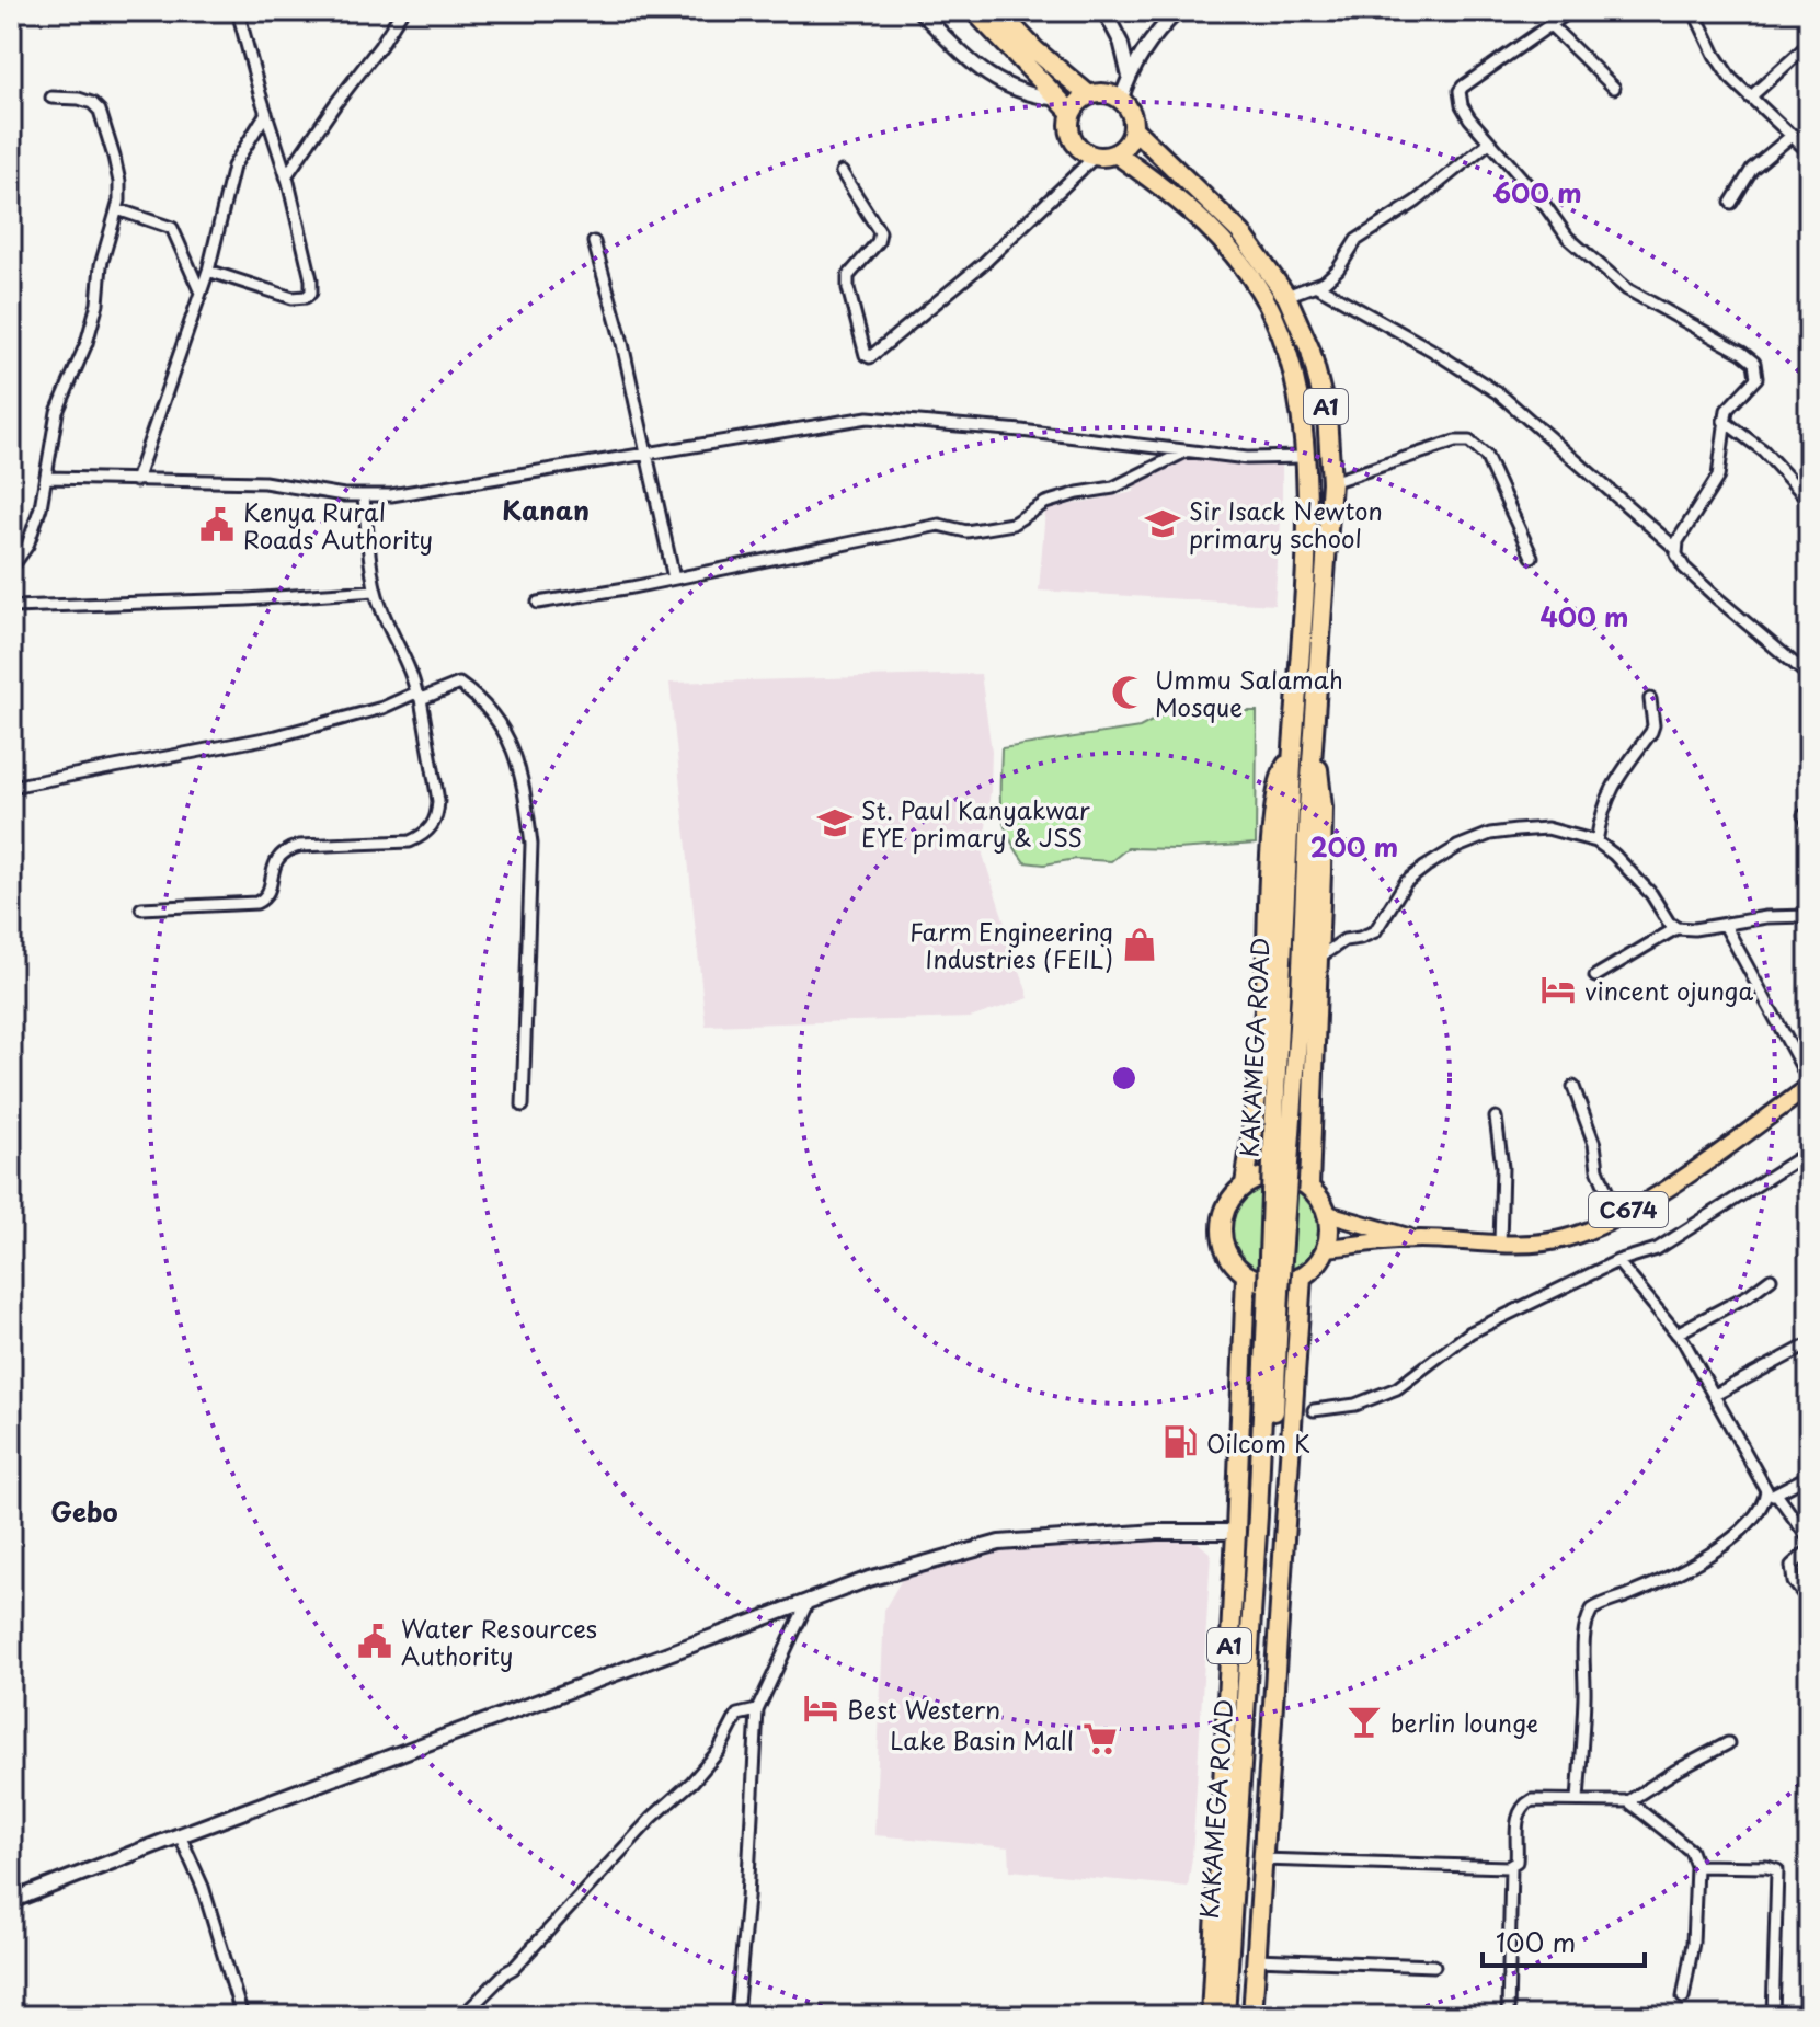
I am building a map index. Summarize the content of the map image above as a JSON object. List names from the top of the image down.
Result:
{
  "streets": {
    "highway": ["A1", "KAKAMEGA ROAD"],
    "main road": ["C674"]
  },
  "crossings": [
    ["A1", "KAKAMEGA ROAD"],
    ["A1", "C674"]
  ],
  "districts": ["Kanan", "Gebo"],
  "places": {
    "school or university": ["Sir Isack Newton primary school", "St. Paul Kanyakwar EYE primary & JSS"],
    "public building": ["Kenya Rural Roads Authority", "Water Resources Authority"],
    "mosque": ["Ummu Salamah Mosque"],
    "shop": ["Farm Engineering Industries (FEIL)"],
    "hotel": ["vincent ojunga", "Best Western"],
    "fuel station": ["Oilcom K"],
    "bar": ["berlin lounge"],
    "supermarket": ["Lake Basin Mall"]
  },
  "scale_bar": "100 m",
  "rings": ["600 m", "400 m", "200 m"]
}
